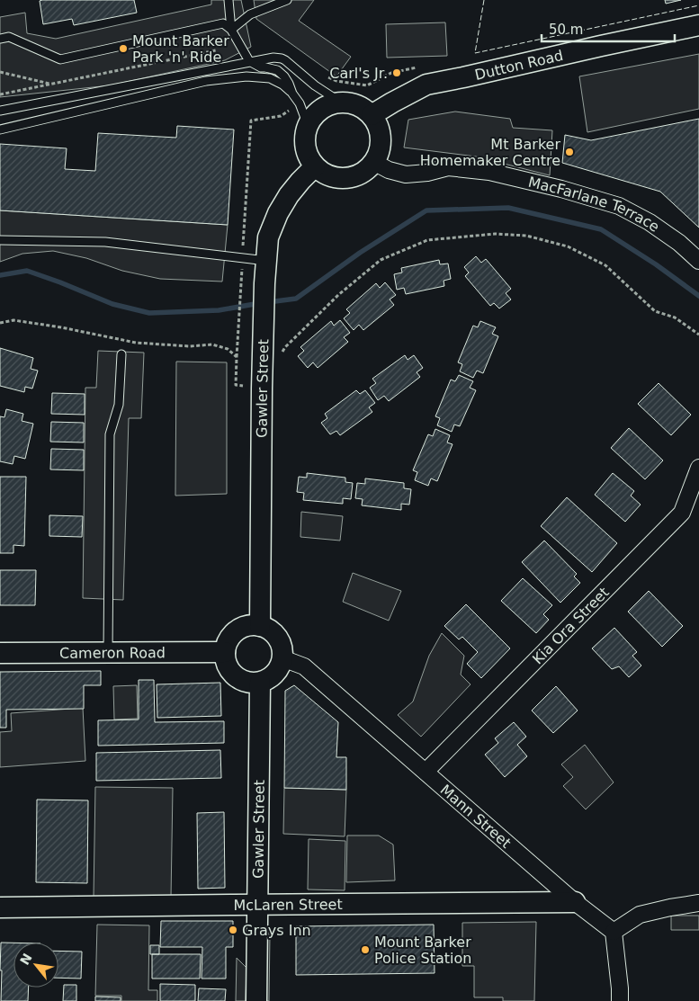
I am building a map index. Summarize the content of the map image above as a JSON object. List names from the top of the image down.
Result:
{
  "streets": {
    "street": [
      "Dutton Road",
      "MacFarlane Terrace",
      "Gawler Street",
      "Kia Ora Street",
      "Cameron Road",
      "Mann Street",
      "McLaren Street"
    ]
  },
  "crossings": [
    ["Dutton Road", "MacFarlane Terrace"],
    ["Dutton Road", "Gawler Street"],
    ["MacFarlane Terrace", "Gawler Street"],
    ["Gawler Street", "Cameron Road"],
    ["Gawler Street", "Mann Street"],
    ["Gawler Street", "McLaren Street"],
    ["Kia Ora Street", "Mann Street"],
    ["Cameron Road", "Mann Street"],
    ["Mann Street", "McLaren Street"]
  ],
  "places": [
    "Mount Barker Park 'n' Ride",
    "Carl's Jr.",
    "Mt Barker Homemaker Centre",
    "Grays Inn",
    "Mount Barker Police Station"
  ],
  "scale_bar": "50 m",
  "north": "top left"
}
